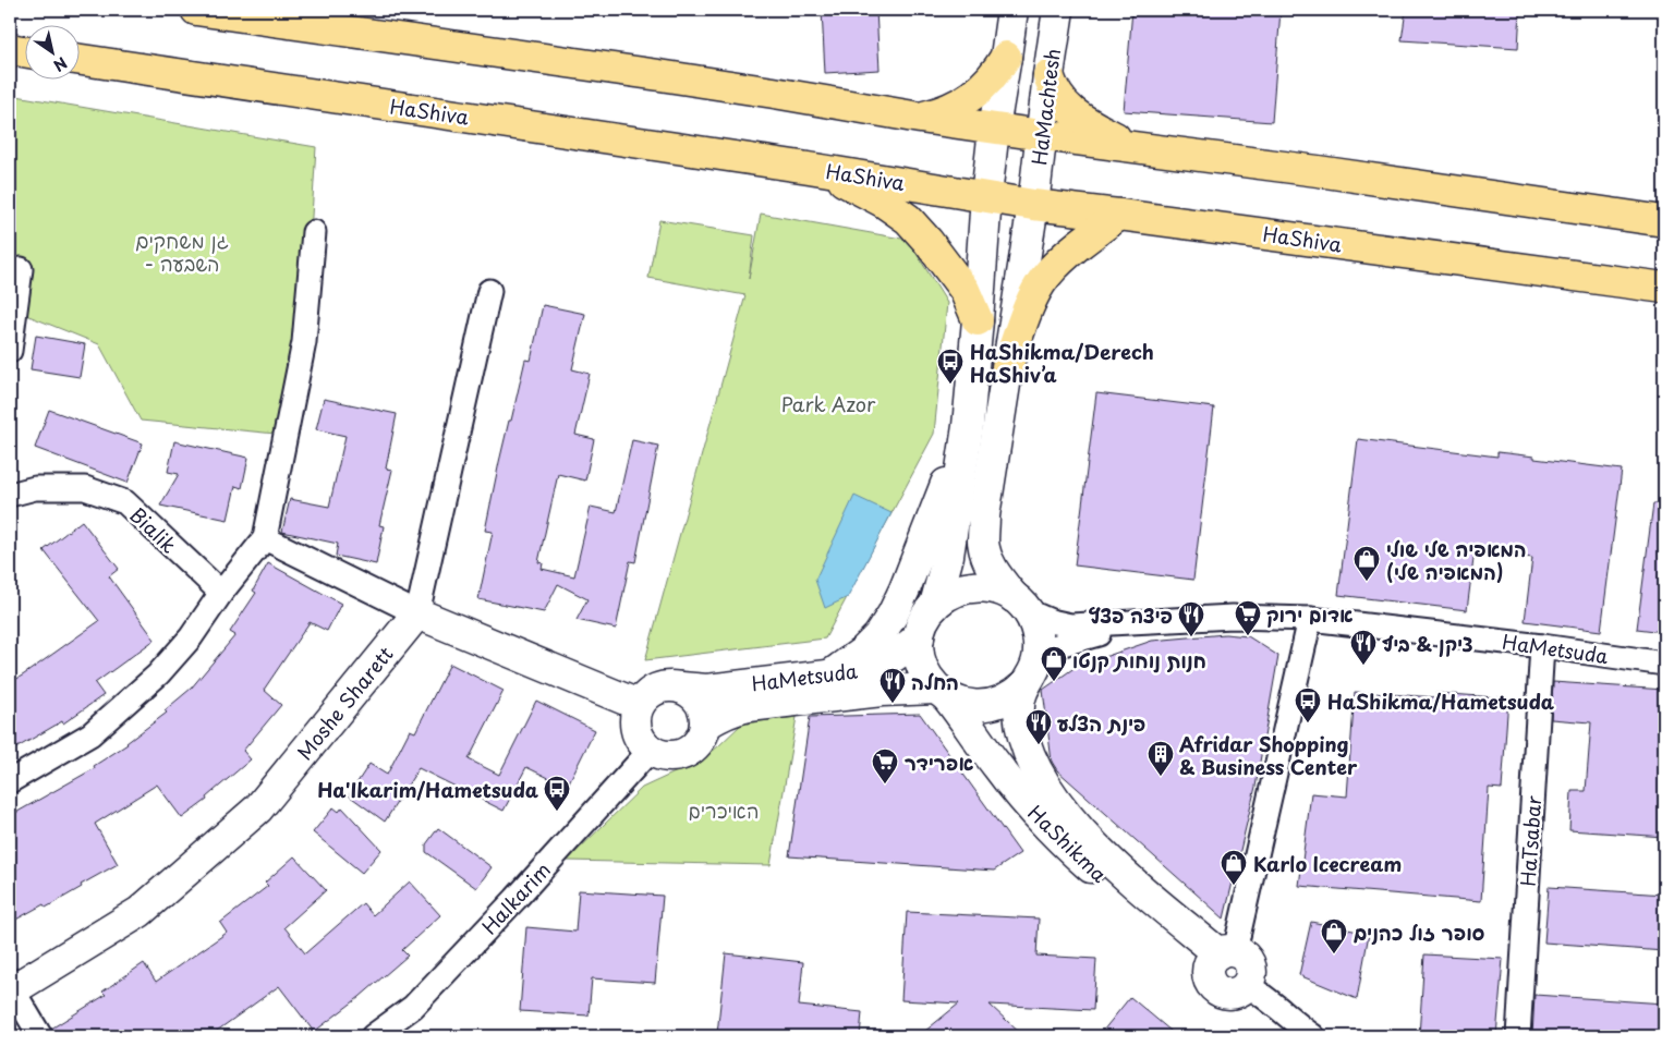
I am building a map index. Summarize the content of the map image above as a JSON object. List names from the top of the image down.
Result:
{
  "streets": {
    "highway": ["HaShiva"],
    "street": [
      "HaMachtesh",
      "Bialik",
      "HaMetsuda",
      "Moshe Sharett",
      "HaTsabar",
      "HaShikma",
      "HaIkarim"
    ]
  },
  "crossings": [
    ["HaMachtesh", "HaShiva"],
    ["HaMachtesh", "HaMetsuda"],
    ["HaMachtesh", "HaShikma"],
    ["HaMetsuda", "HaTsabar"],
    ["HaMetsuda", "HaShikma"],
    ["HaMetsuda", "HaIkarim"]
  ],
  "parks": ["גן משחקים - השבעה", "Park Azor", "האיכרים"],
  "places": {
    "bus stop": ["HaShikma/Derech HaShiv’a", "HaShikma/Hametsuda", "Ha'Ikarim/Hametsuda"],
    "shop": [
      "המאפיה שלי שולי (המאפיה שלי)",
      "חנות נוחות קנטו",
      "Karlo Icecream",
      "סופר זול כהנים"
    ],
    "supermarket": ["אדום ירוק", "אפרידר"],
    "restaurant": [
      "פיצה פצץ",
      "ציקן & ביף",
      "החלה",
      "פינת הצלע"
    ],
    "building": ["Afridar Shopping & Business Center"]
  },
  "north": "bottom right"
}
